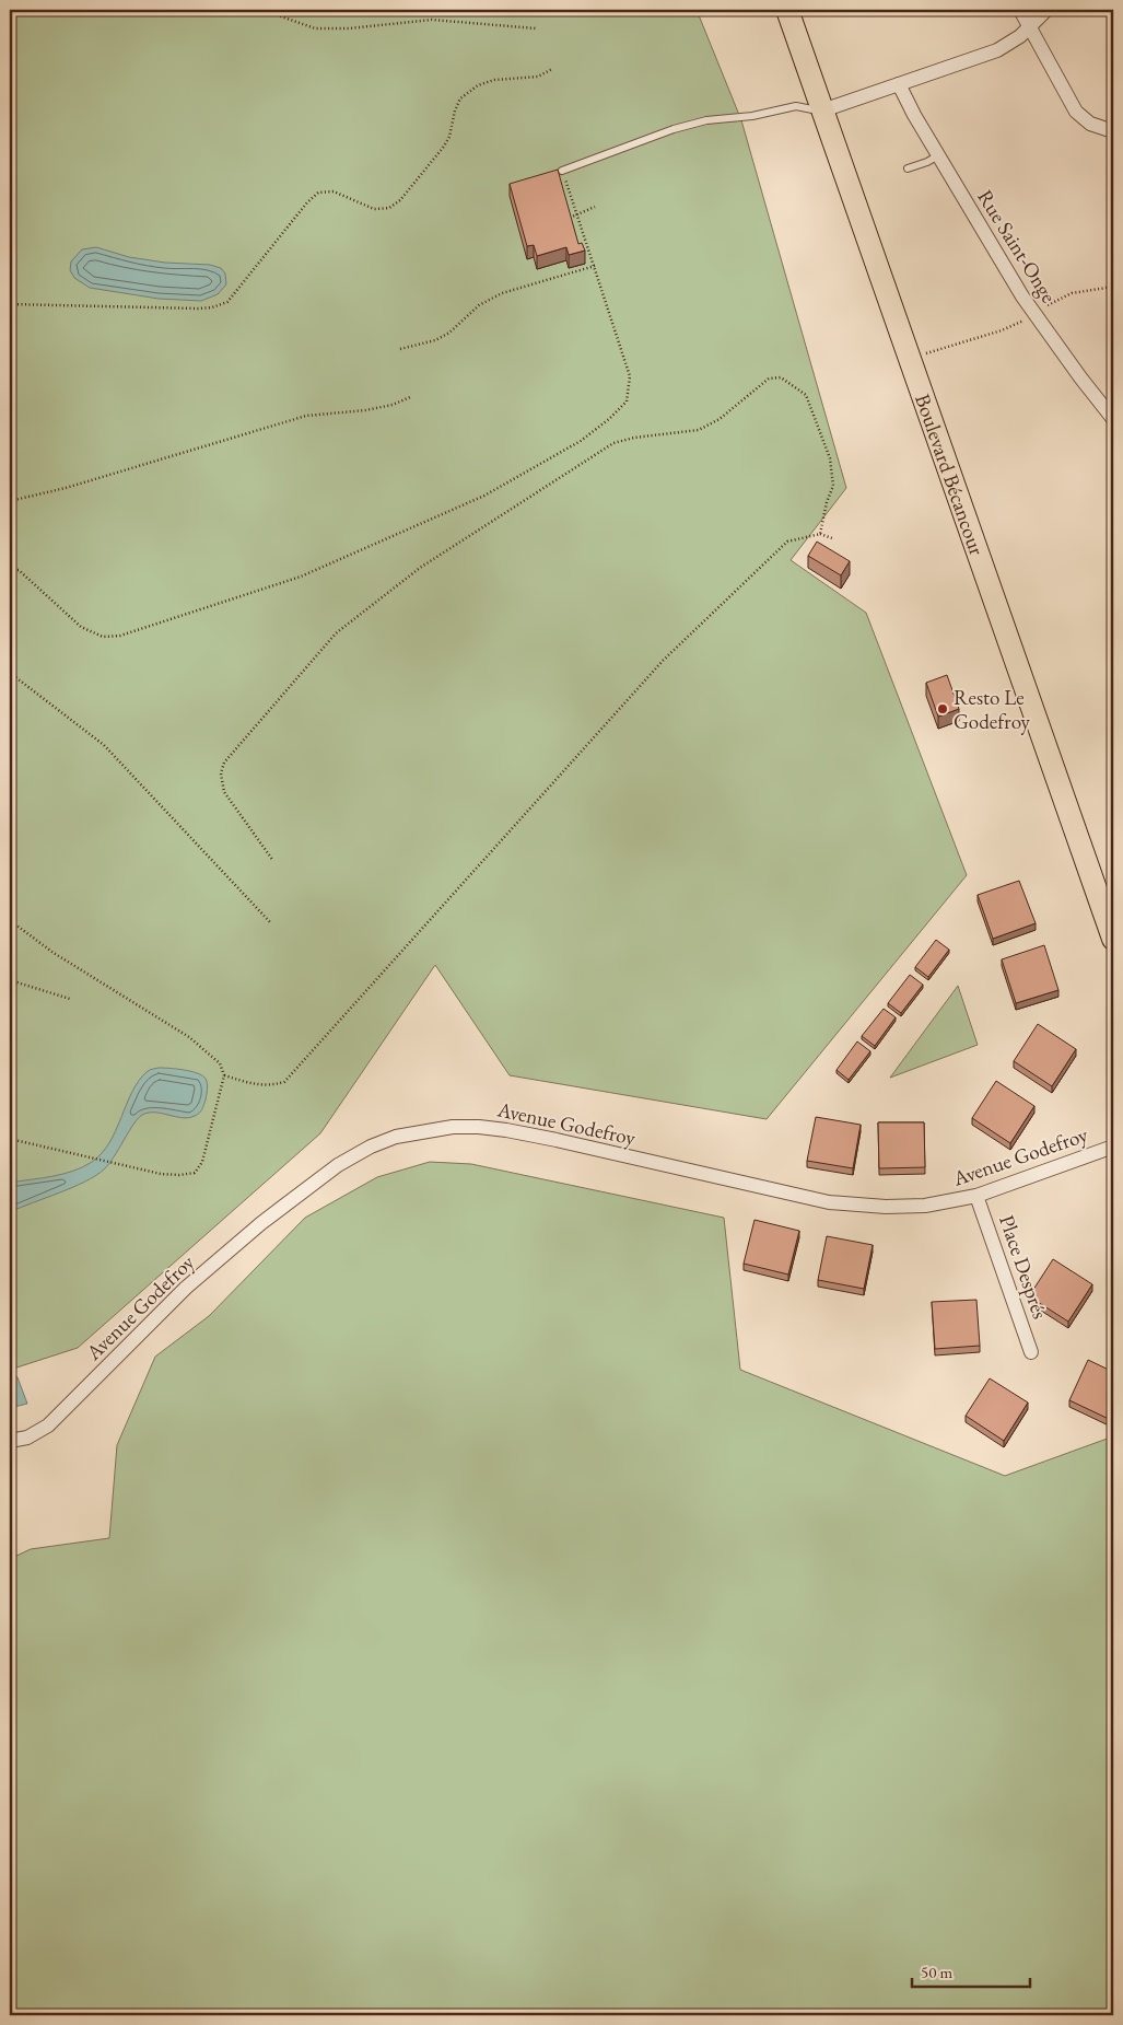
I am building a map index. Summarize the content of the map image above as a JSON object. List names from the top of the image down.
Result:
{
  "streets": {
    "main road": ["Boulevard Bécancour"],
    "street": ["Rue Saint-Onge", "Avenue Godefroy", "Place Després"]
  },
  "crossings": [
    ["Avenue Godefroy", "Place Després"]
  ],
  "places": ["Resto Le Godefroy"],
  "scale_bar": "50 m"
}
